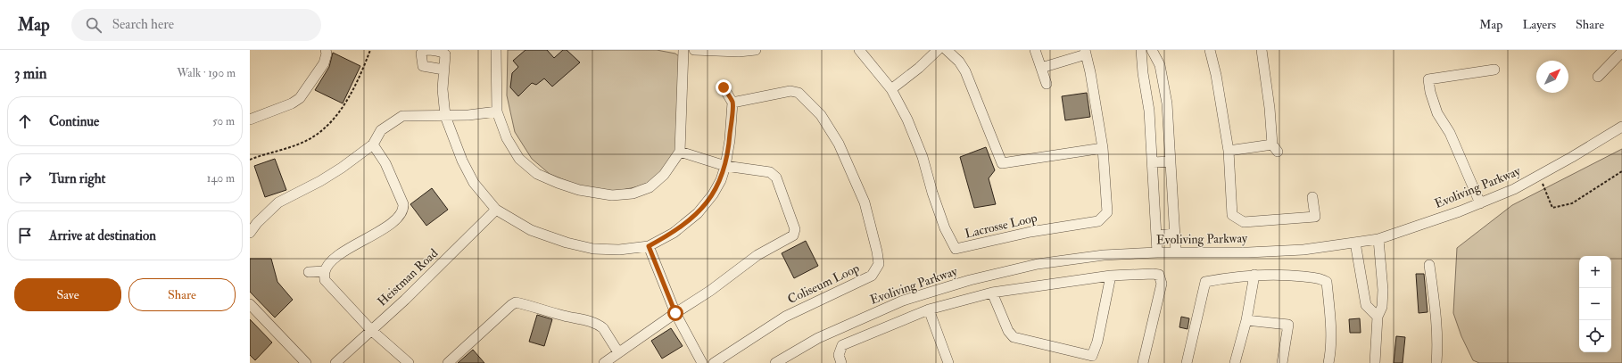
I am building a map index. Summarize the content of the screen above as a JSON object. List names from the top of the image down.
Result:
{
  "streets": {
    "street": [
      "Evoliving Parkway",
      "Lacrosse Loop",
      "Heistman Road",
      "Coliseum Loop"
    ]
  },
  "north": "top right",
  "page": {
    "header": "Map",
    "search": "Search here",
    "nav": ["Map", "Layers", "Share"],
    "heading": ["3 min", "Walk · 190 m"],
    "list": [
      ["Continue", "50 m"],
      ["Turn right", "140 m"],
      "Arrive at destination"
    ],
    "map_buttons": ["+", "−"],
    "buttons": ["Save", "Share"]
  }
}
